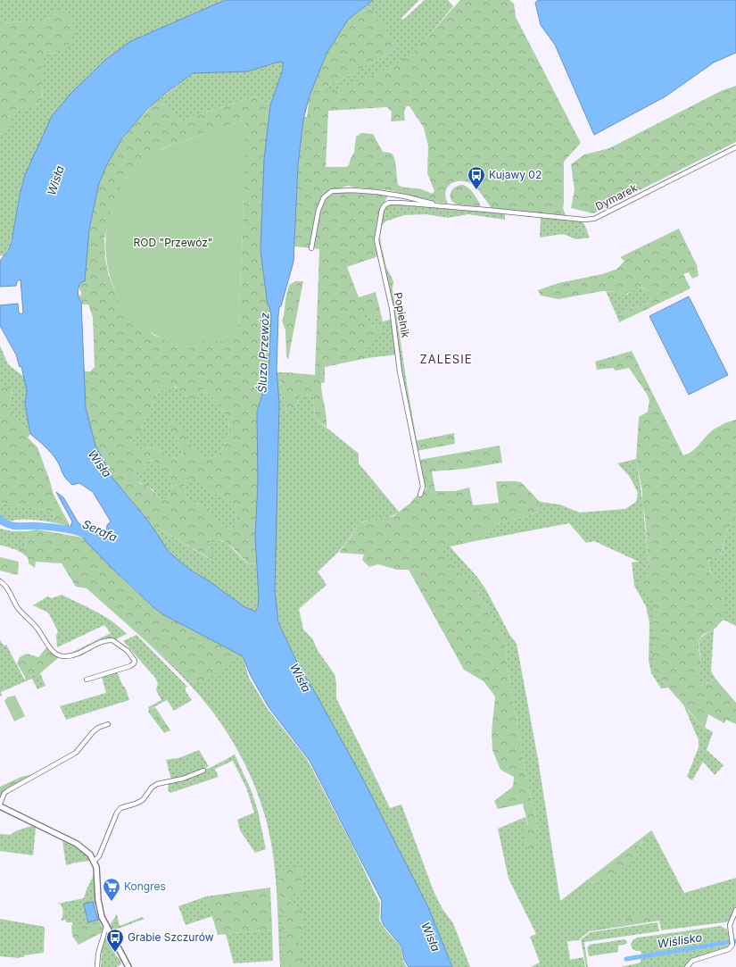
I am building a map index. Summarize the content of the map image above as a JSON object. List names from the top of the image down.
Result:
{
  "streets": {
    "street": ["Dymarek", "Popielnik"]
  },
  "crossings": [
    ["Dymarek", "Popielnik"]
  ],
  "districts": ["ZALESIE"],
  "water": [
    "Wisła",
    "Śluza Przewóz",
    "Serafa",
    "Wiślisko"
  ],
  "parks": ["ROD \"Przewóz\""],
  "places": {
    "bus stop": ["Kujawy 02", "Grabie Szczurów"],
    "supermarket": ["Kongres"]
  }
}
